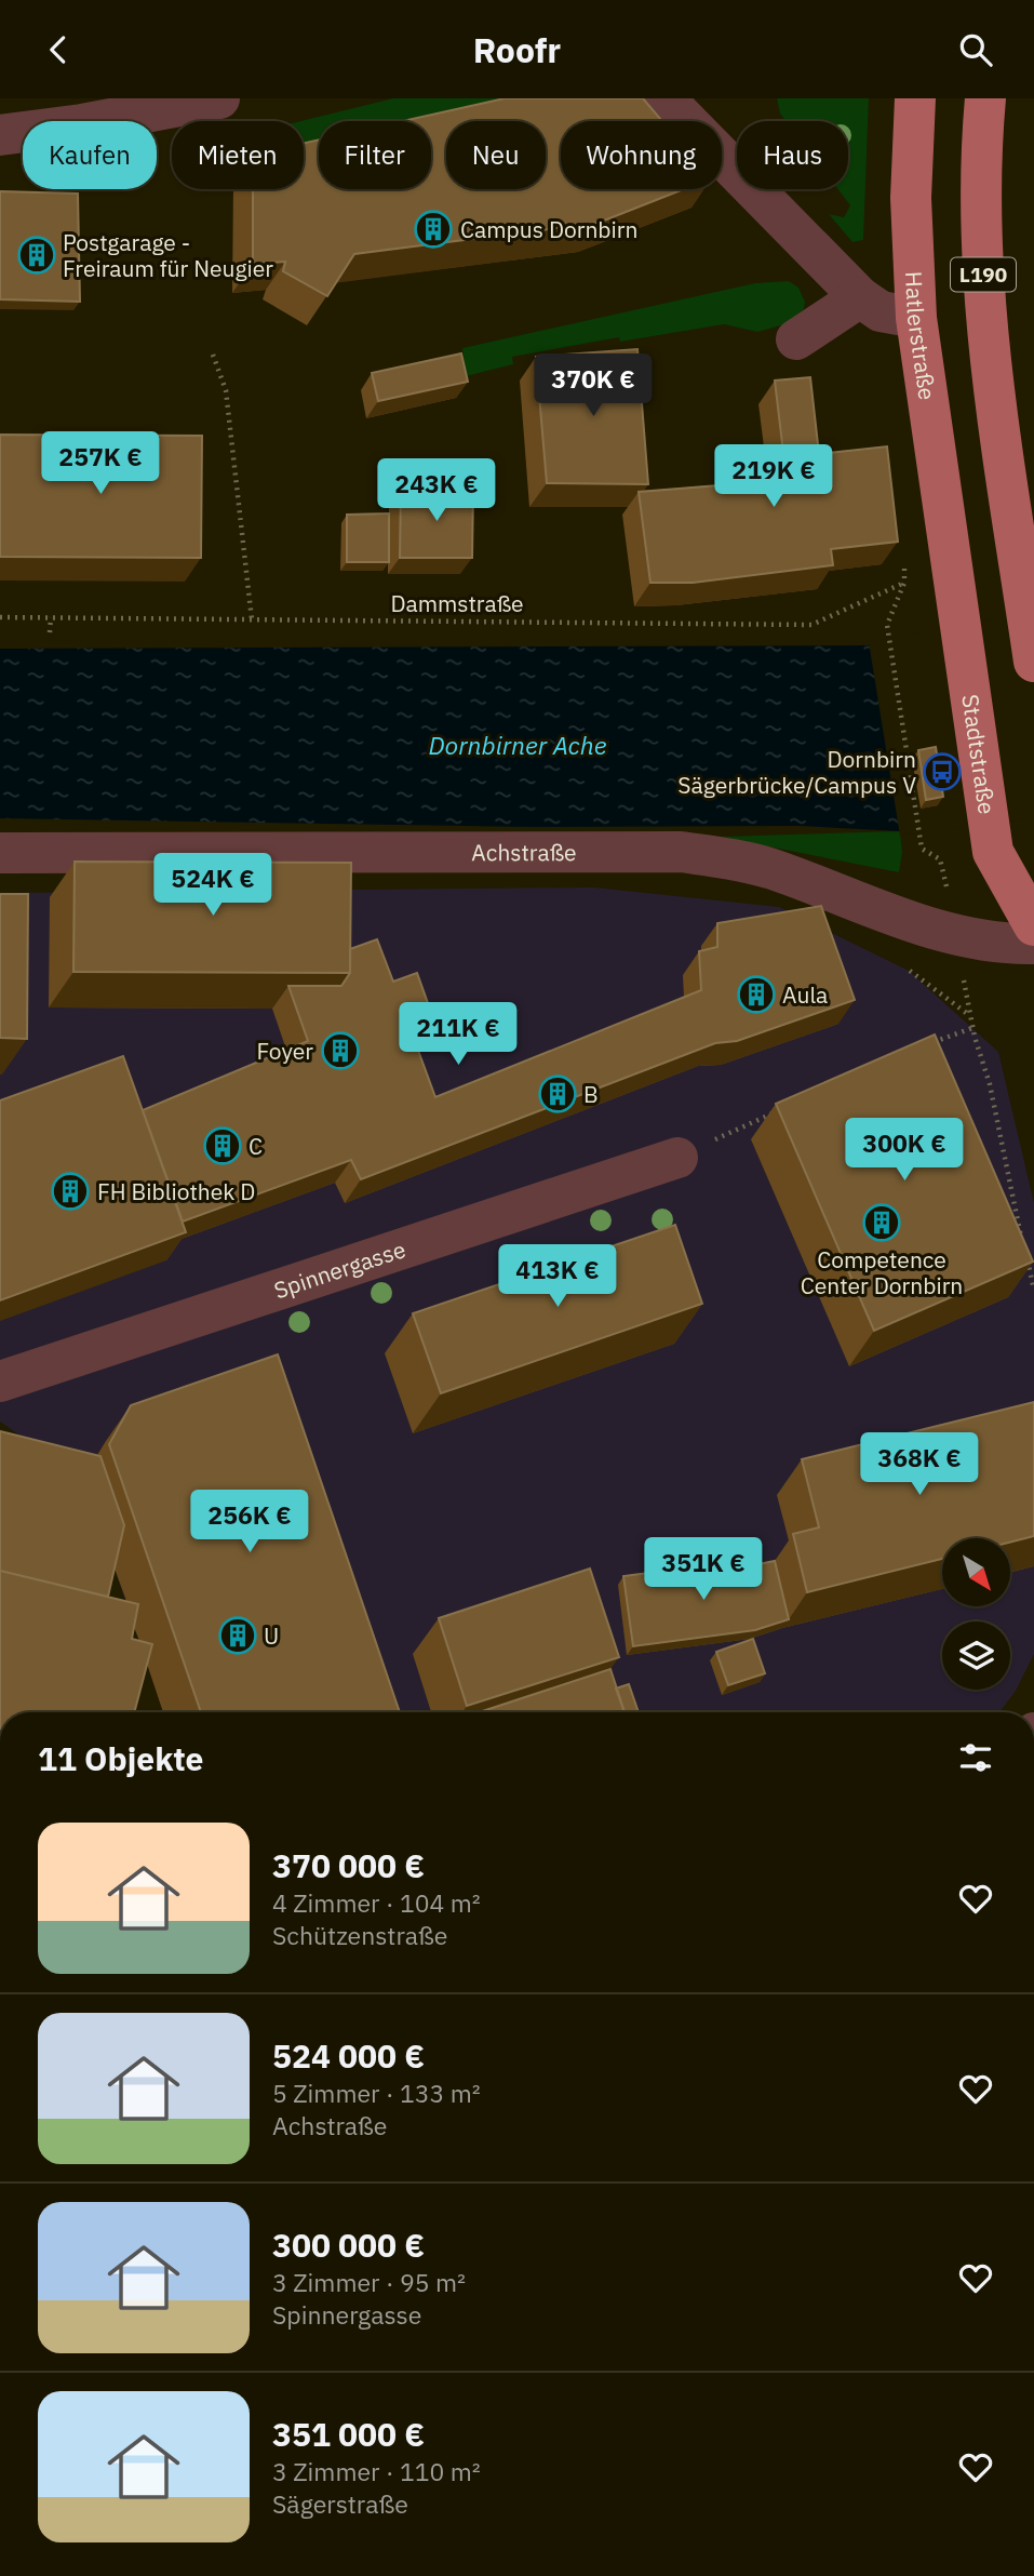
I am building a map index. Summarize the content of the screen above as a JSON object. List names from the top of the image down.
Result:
{
  "streets": {
    "main road": ["L190", "Hatlerstraße", "Stadtstraße"],
    "street": ["Achstraße", "Spinnergasse"],
    "path": ["Dammstraße"]
  },
  "crossings": [
    ["Hatlerstraße", "Stadtstraße"],
    ["Dammstraße", "Achstraße"]
  ],
  "water": ["Dornbirner Ache"],
  "places": {
    "building": [
      "Campus Dornbirn",
      "Postgarage - Freiraum für Neugier",
      "Aula",
      "Foyer",
      "B",
      "C",
      "FH Bibliothek D",
      "Competence Center Dornbirn",
      "U"
    ],
    "bus stop": ["Dornbirn Sägerbrücke/Campus V"]
  },
  "north": "bottom right",
  "page": {
    "header": "Roofr",
    "chip": [
      "Kaufen",
      "Mieten",
      "Filter",
      "Neu",
      "Wohnung",
      "Haus"
    ],
    "price": [
      "370K €",
      "257K €",
      "219K €",
      "243K €",
      "524K €",
      "211K €",
      "300K €",
      "413K €",
      "368K €",
      "256K €",
      "351K €"
    ],
    "heading": "11 Objekte",
    "list": [
      {
        "name": "370 000 €",
        "note": "4 Zimmer · 104 m² · Schützenstraße"
      },
      {
        "name": "524 000 €",
        "note": "5 Zimmer · 133 m² · Achstraße"
      },
      {
        "name": "300 000 €",
        "note": "3 Zimmer · 95 m² · Spinnergasse"
      },
      {
        "name": "351 000 €",
        "note": "3 Zimmer · 110 m² · Sägerstraße"
      }
    ]
  }
}
